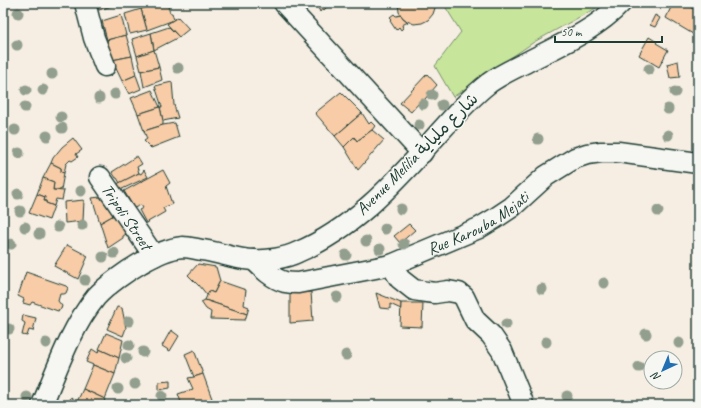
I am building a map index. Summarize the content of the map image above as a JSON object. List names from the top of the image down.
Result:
{
  "streets": {
    "street": ["Avenue Melilia شارع ملياية", "Tripoli Street", "Rue Karouba Mejati"]
  },
  "crossings": [
    ["Avenue Melilia شارع ملياية", "Tripoli Street"],
    ["Avenue Melilia شارع ملياية", "Rue Karouba Mejati"]
  ],
  "scale_bar": "50 m",
  "north": "bottom left"
}
